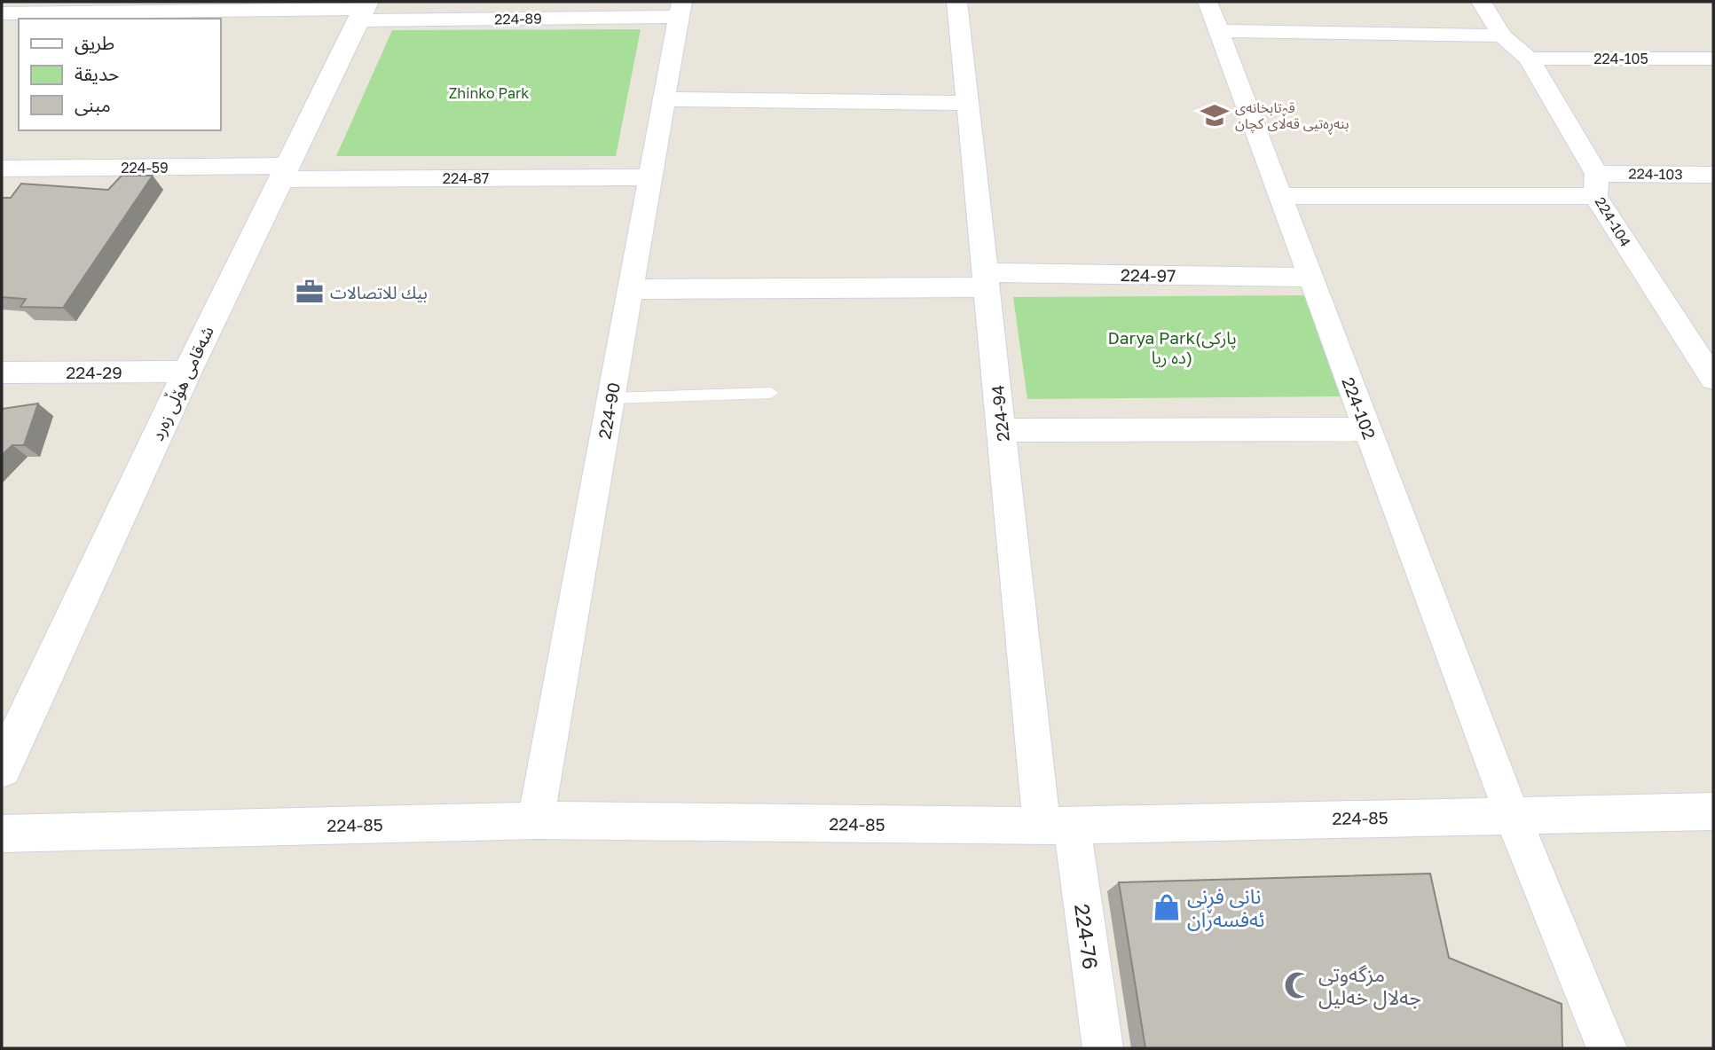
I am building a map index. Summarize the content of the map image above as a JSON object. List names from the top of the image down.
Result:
{
  "streets": {
    "street": [
      "224-89",
      "224-105",
      "224-59",
      "224-103",
      "224-87",
      "224-104",
      "224-97",
      "224-29",
      "شەقامی هۆڵی زەرد",
      "224-102",
      "224-90",
      "224-94",
      "224-85",
      "224-76"
    ]
  },
  "crossings": [
    ["224-89", "شەقامی هۆڵی زەرد"],
    ["224-89", "224-90"],
    ["224-105", "224-104"],
    ["224-59", "224-87"],
    ["224-59", "شەقامی هۆڵی زەرد"],
    ["224-103", "224-104"],
    ["224-103", "224-102"],
    ["224-87", "شەقامی هۆڵی زەرد"],
    ["224-87", "224-90"],
    ["224-97", "224-102"],
    ["224-97", "224-90"],
    ["224-97", "224-94"],
    ["224-29", "شەقامی هۆڵی زەرد"],
    ["224-102", "224-85"],
    ["224-90", "224-85"],
    ["224-94", "224-85"],
    ["224-94", "224-76"],
    ["224-85", "224-76"]
  ],
  "parks": ["Zhinko Park", "Darya Park(پارکی ده ریا)"],
  "places": {
    "school or university": ["قوتابخانەی بنەڕەتیی قەڵای کچان"],
    "office": ["بيك للاتصالات"],
    "shop": ["نانی فڕنی ئەفسەران"],
    "mosque": ["مزگەوتی جەلال خەلیل"]
  },
  "legend": ["طريق", "حديقة", "مبنى"]
}
